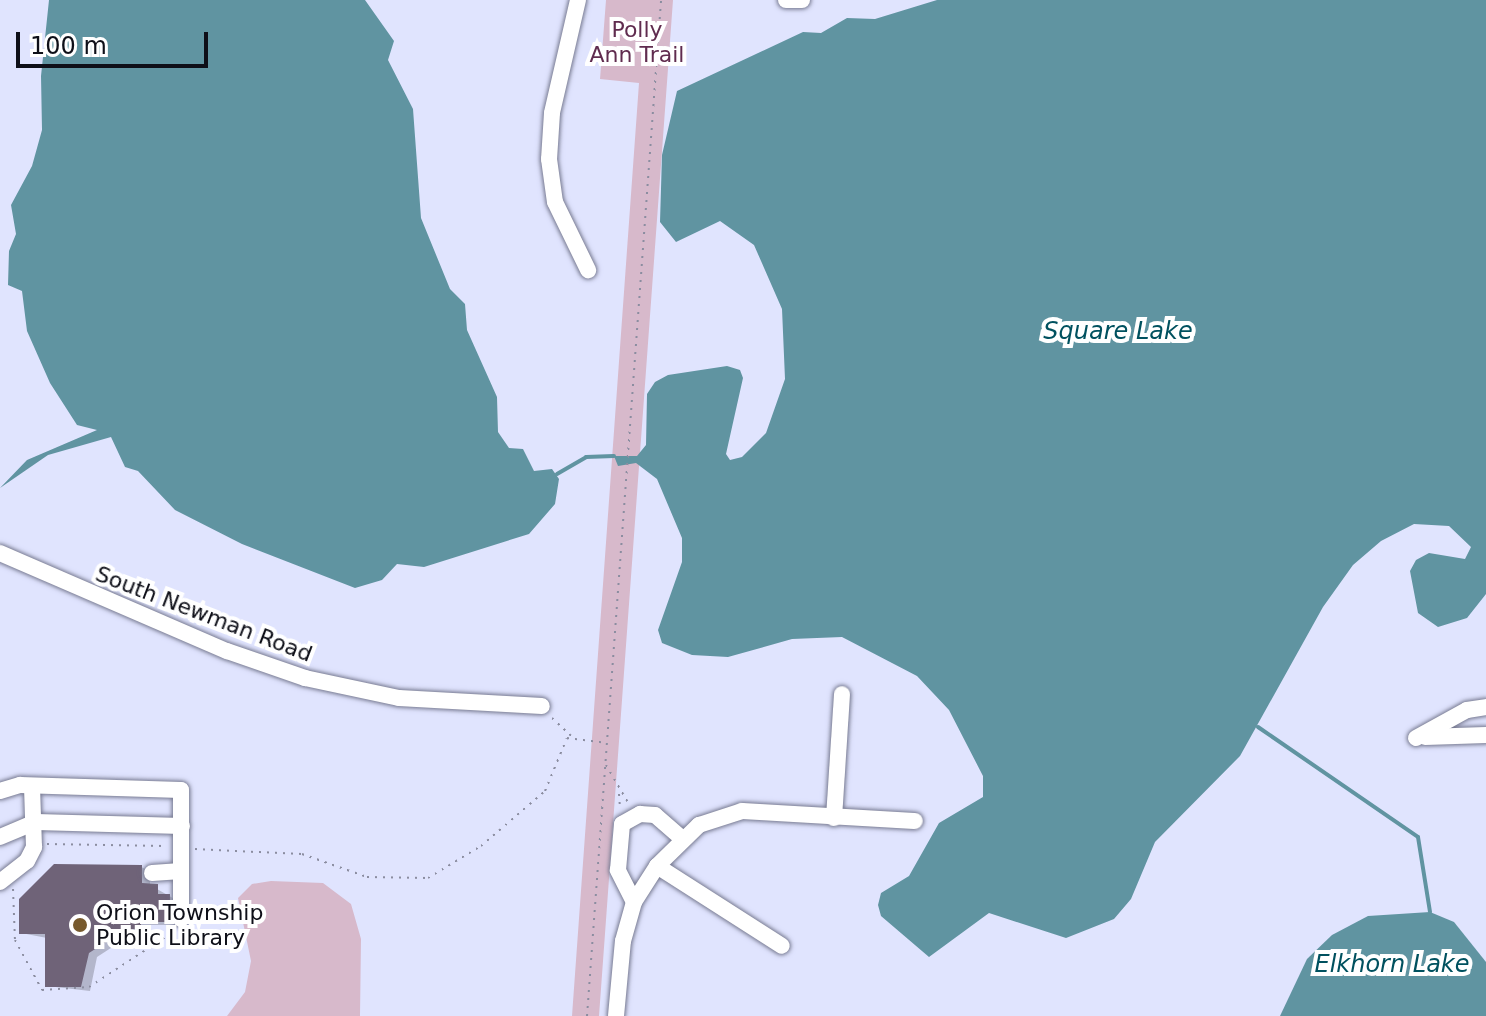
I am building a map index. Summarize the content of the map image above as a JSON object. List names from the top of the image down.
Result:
{
  "streets": {
    "street": ["South Newman Road"]
  },
  "water": ["Square Lake", "Elkhorn Lake"],
  "parks": ["Polly Ann Trail"],
  "places": ["Orion Township Public Library"],
  "scale_bar": "100 m"
}
